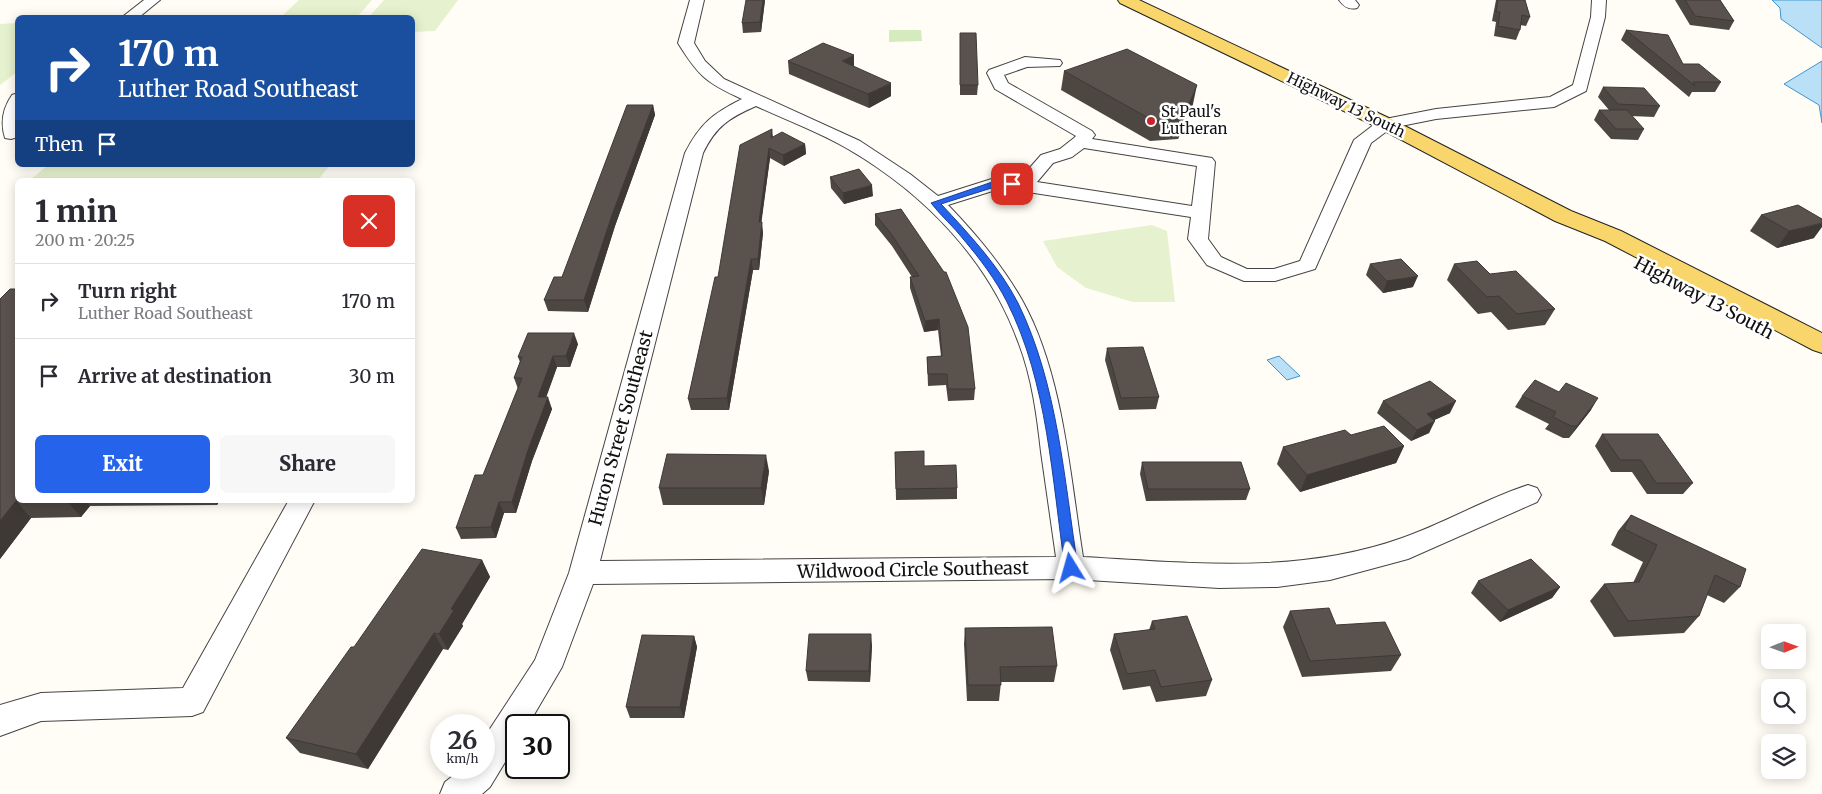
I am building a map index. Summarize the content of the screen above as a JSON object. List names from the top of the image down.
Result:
{
  "streets": {
    "main road": ["Highway 13 South"],
    "street": ["Huron Street Southeast", "Wildwood Circle Southeast"]
  },
  "crossings": [
    ["Huron Street Southeast", "Wildwood Circle Southeast"]
  ],
  "places": ["St Paul's Lutheran"],
  "north": "right",
  "page": {
    "turn": ["170 m", "Luther Road Southeast"],
    "then": "Then",
    "heading": ["1 min", "200 m · 20:25"],
    "list": [
      {
        "name": "Turn right",
        "note": "Luther Road Southeast",
        "value": "170 m"
      },
      {
        "name": "Arrive at destination",
        "value": "30 m"
      }
    ],
    "buttons": ["Exit", "Share"],
    "speed": "26 km/h",
    "limit": "30"
  }
}
